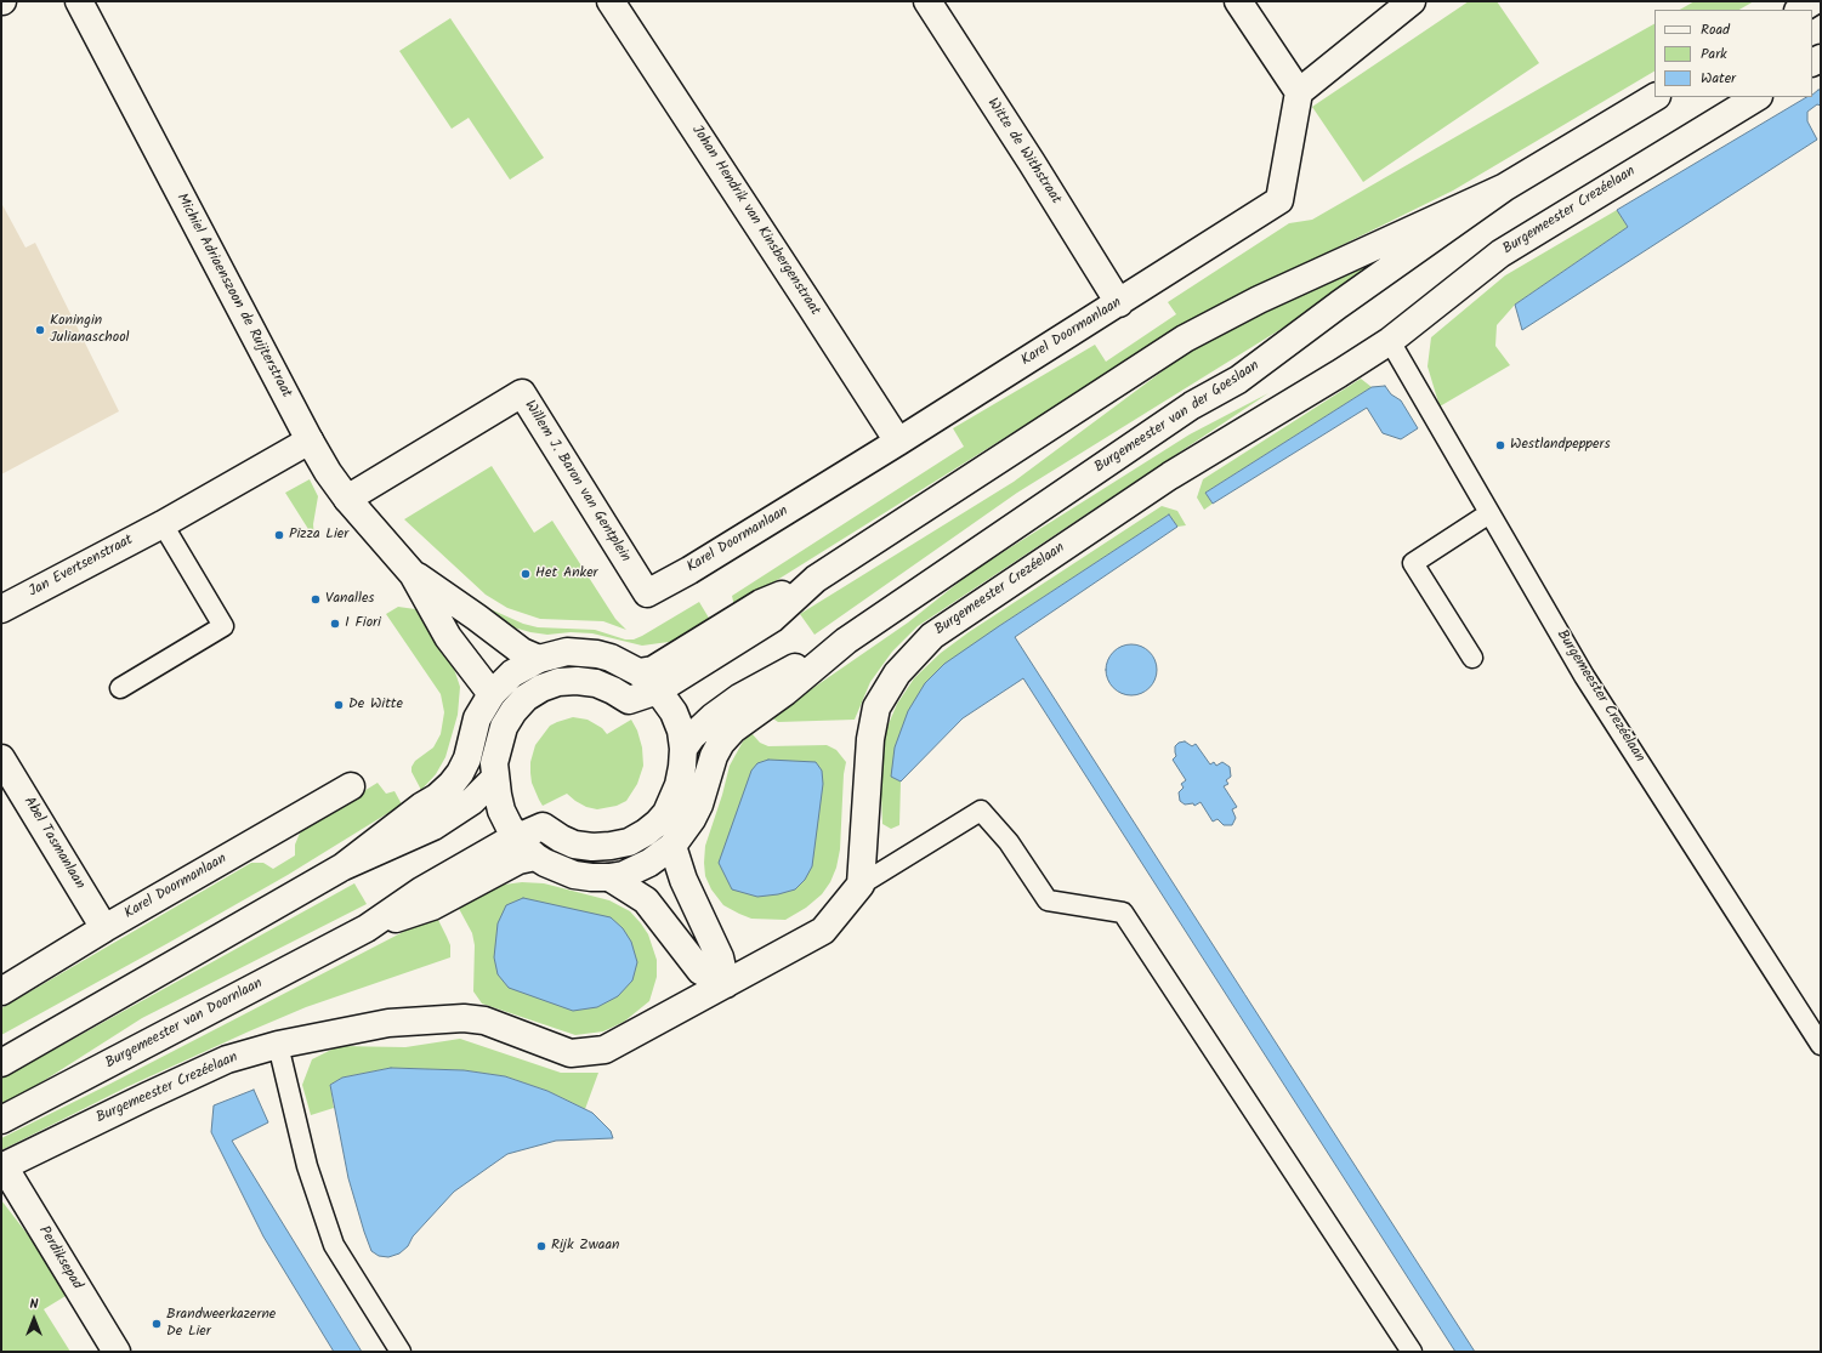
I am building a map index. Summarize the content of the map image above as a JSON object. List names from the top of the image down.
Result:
{
  "streets": {
    "street": [
      "Witte de Withstraat",
      "Burgemeester Crezéelaan",
      "Johan Hendrik van Kinsbergenstraat",
      "Michiel Adriaenszoon de Ruijterstraat",
      "Karel Doormanlaan",
      "Burgemeester van der Goeslaan",
      "Willem J. Baron van Gentplein",
      "Jan Evertsenstraat",
      "Abel Tasmanlaan",
      "Burgemeester van Doornlaan",
      "Perdiksepad"
    ]
  },
  "crossings": [
    ["Witte de Withstraat", "Karel Doormanlaan"],
    ["Burgemeester Crezéelaan", "Perdiksepad"],
    ["Johan Hendrik van Kinsbergenstraat", "Karel Doormanlaan"],
    ["Michiel Adriaenszoon de Ruijterstraat", "Burgemeester van der Goeslaan"],
    ["Michiel Adriaenszoon de Ruijterstraat", "Willem J. Baron van Gentplein"],
    ["Michiel Adriaenszoon de Ruijterstraat", "Jan Evertsenstraat"],
    ["Karel Doormanlaan", "Willem J. Baron van Gentplein"],
    ["Karel Doormanlaan", "Abel Tasmanlaan"],
    ["Burgemeester van der Goeslaan", "Burgemeester van Doornlaan"]
  ],
  "places": [
    "Koningin Julianaschool",
    "Westlandpeppers",
    "Pizza Lier",
    "Het Anker",
    "Vanalles",
    "I Fiori",
    "De Witte",
    "Rijk Zwaan",
    "Brandweerkazerne De Lier"
  ],
  "legend": ["Road", "Park", "Water"],
  "north": "top"
}
